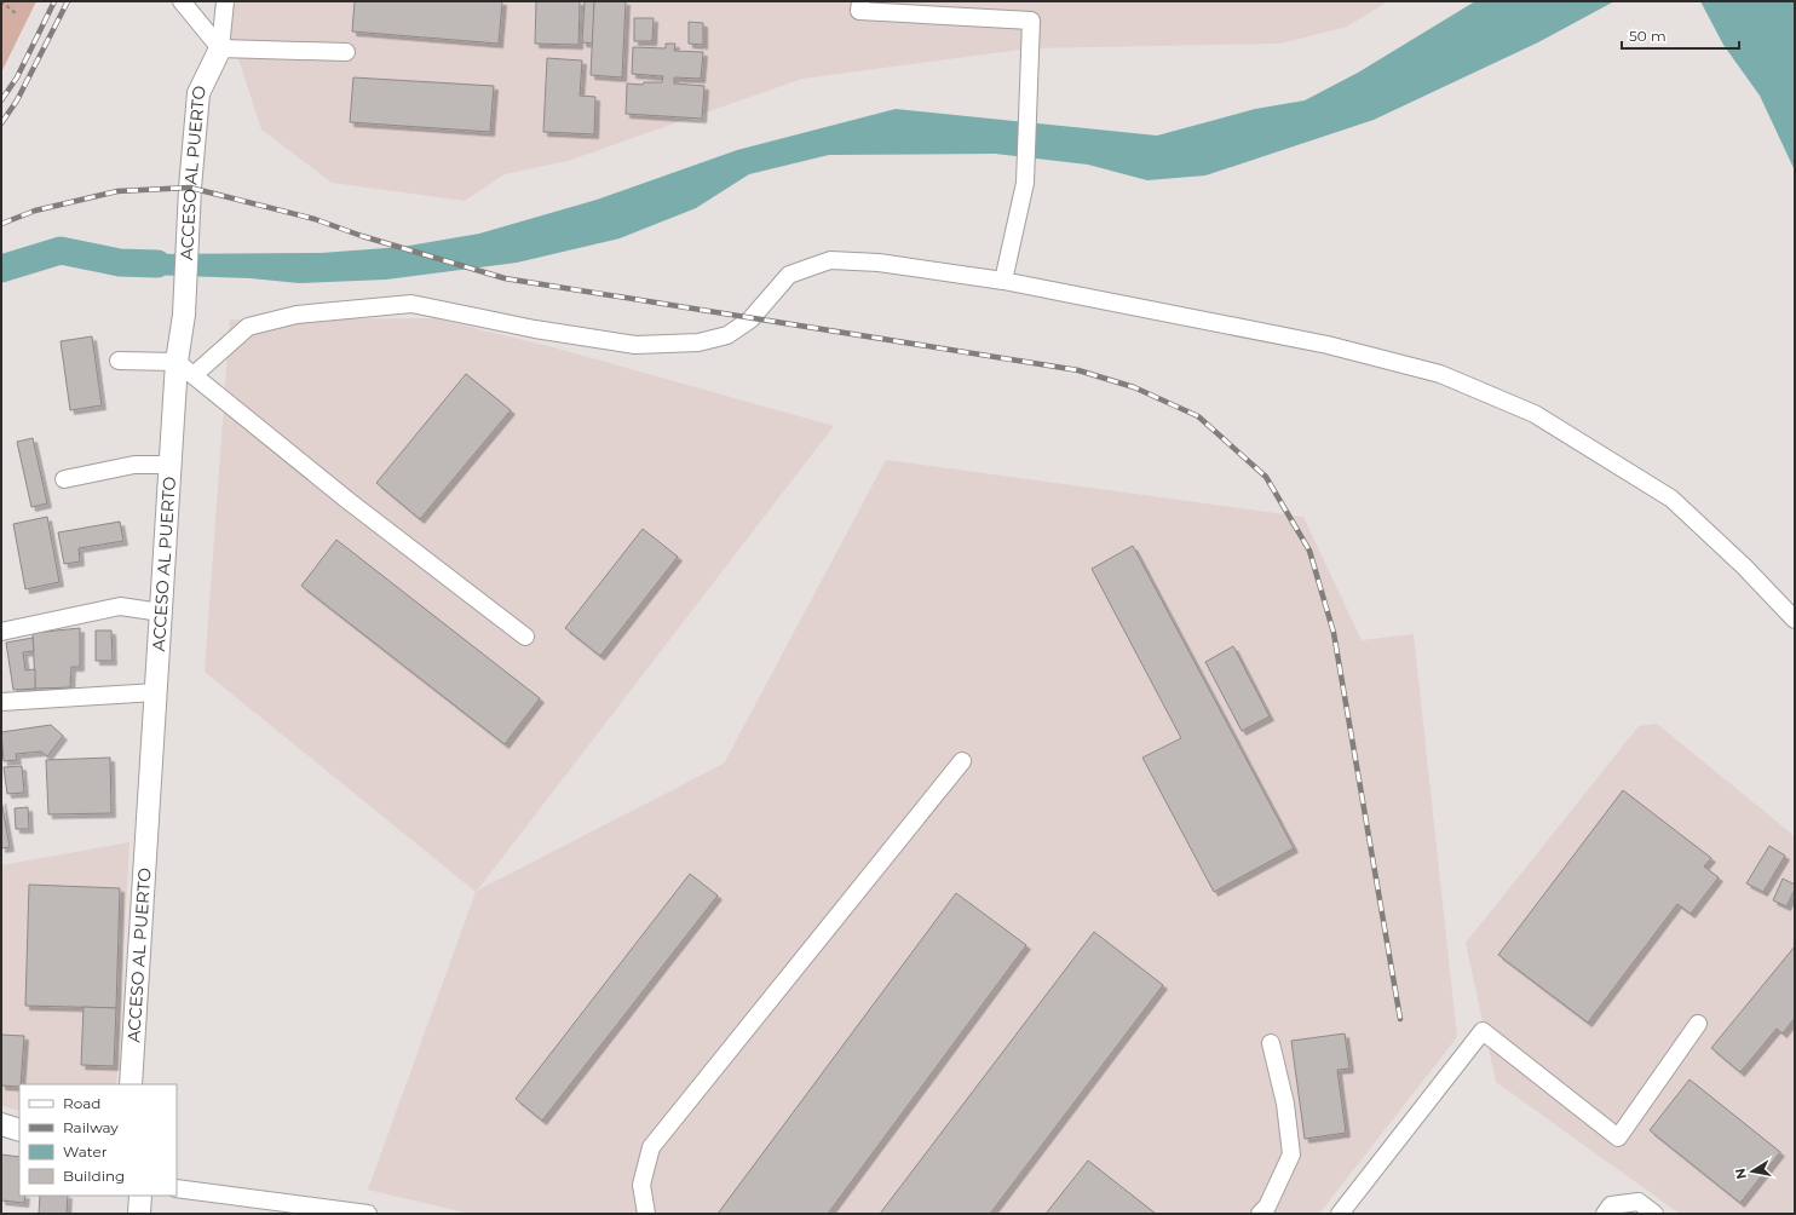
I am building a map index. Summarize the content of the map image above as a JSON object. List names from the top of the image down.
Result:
{
  "streets": {
    "main road": ["ACCESO AL PUERTO"]
  },
  "legend": [
    "Road",
    "Railway",
    "Water",
    "Building"
  ],
  "scale_bar": "50 m",
  "north": "left"
}
